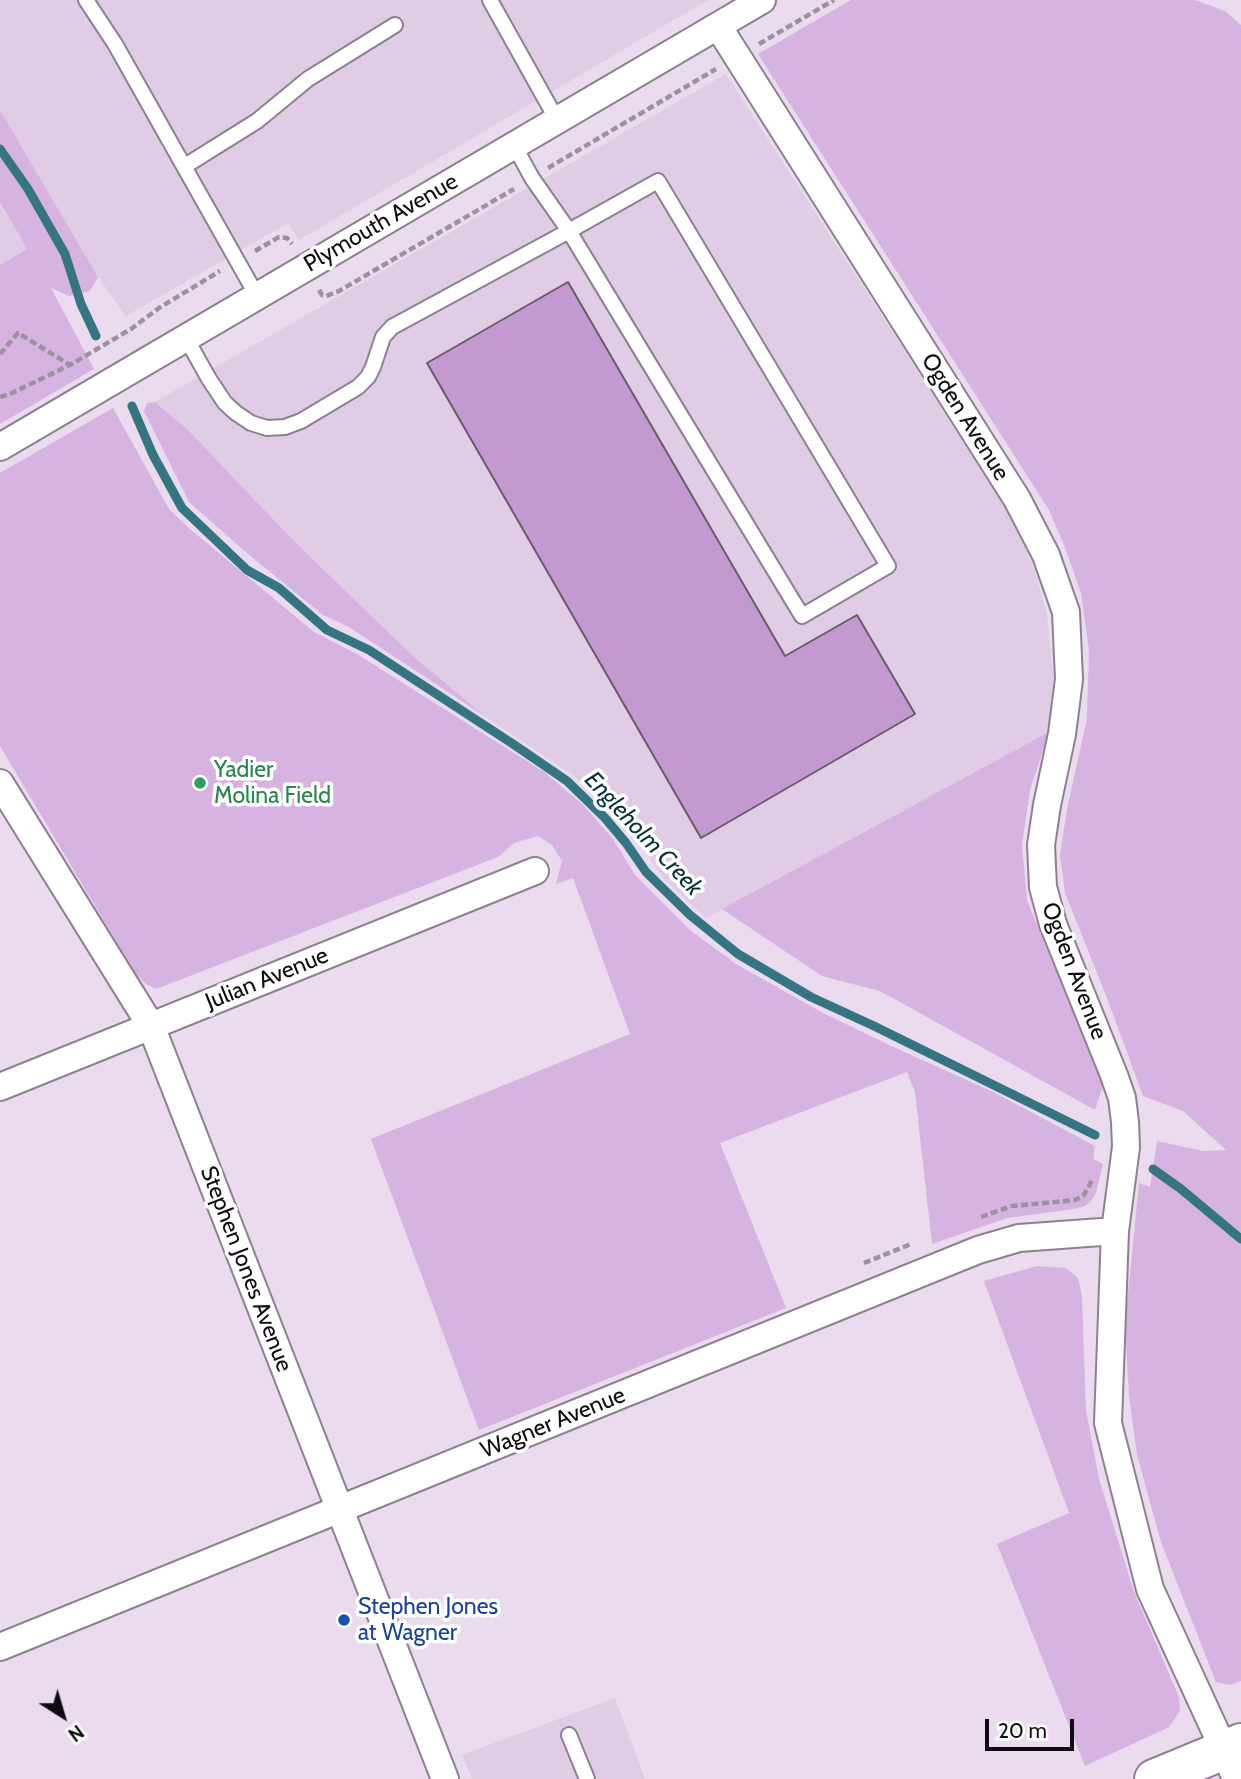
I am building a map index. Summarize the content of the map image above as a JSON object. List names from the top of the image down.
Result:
{
  "streets": {
    "street": [
      "Plymouth Avenue",
      "Ogden Avenue",
      "Julian Avenue",
      "Stephen Jones Avenue",
      "Wagner Avenue"
    ]
  },
  "crossings": [
    ["Plymouth Avenue", "Ogden Avenue"],
    ["Ogden Avenue", "Wagner Avenue"],
    ["Julian Avenue", "Stephen Jones Avenue"],
    ["Stephen Jones Avenue", "Wagner Avenue"]
  ],
  "water": ["Engleholm Creek"],
  "places": ["Yadier Molina Field", "Stephen Jones at Wagner"],
  "scale_bar": "20 m",
  "north": "bottom right"
}
